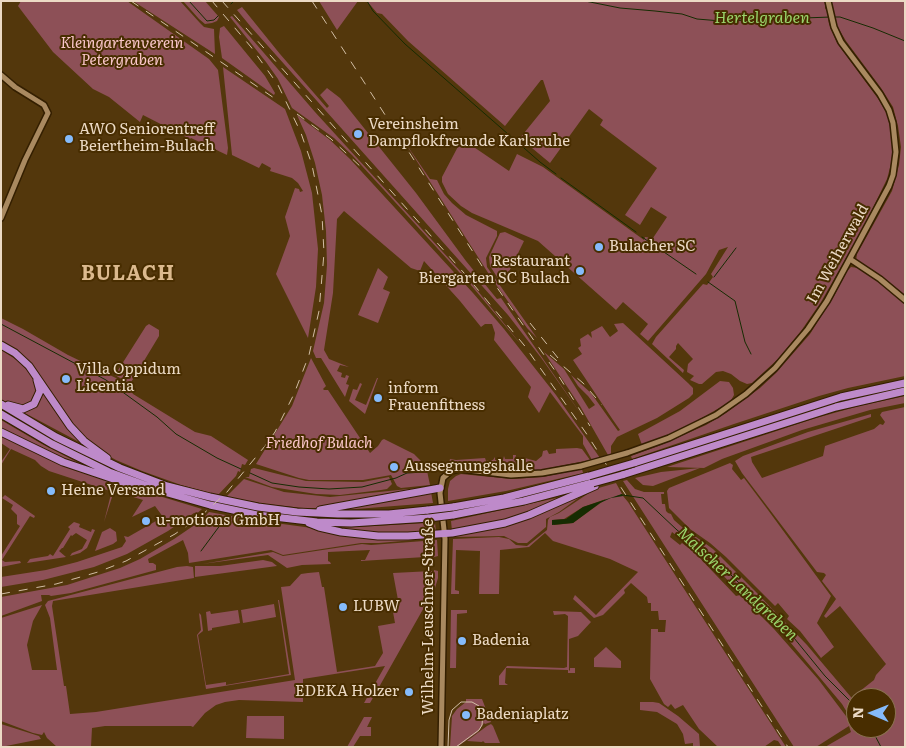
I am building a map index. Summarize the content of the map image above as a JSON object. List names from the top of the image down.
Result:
{
  "streets": {
    "street": ["Im Weiherwald", "Wilhelm-Leuschner-Straße"]
  },
  "crossings": [
    ["Im Weiherwald", "Wilhelm-Leuschner-Straße"]
  ],
  "districts": ["BULACH"],
  "water": ["Hertelgraben", "Malscher Landgraben"],
  "parks": ["Kleingartenverein Petergraben", "Friedhof Bulach"],
  "places": [
    "Vereinsheim Dampflokfreunde Karlsruhe",
    "AWO Seniorentreff Beiertheim-Bulach",
    "Bulacher SC",
    "Restaurant Biergarten SC Bulach",
    "Villa Oppidum Licentia",
    "inform Frauenfitness",
    "Aussegnungshalle",
    "Heine Versand",
    "u-motions GmbH",
    "LUBW",
    "Badenia",
    "EDEKA Holzer",
    "Badeniaplatz"
  ],
  "north": "left"
}
